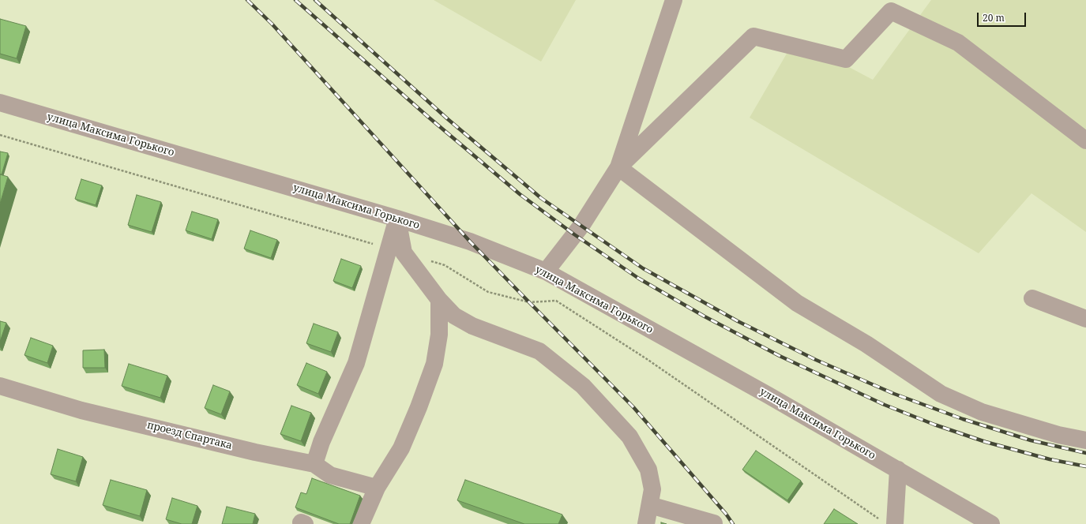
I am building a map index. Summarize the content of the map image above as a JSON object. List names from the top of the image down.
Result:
{
  "streets": {
    "street": ["улица Максима Горького", "проезд Спартака"]
  },
  "scale_bar": "20 m"
}
